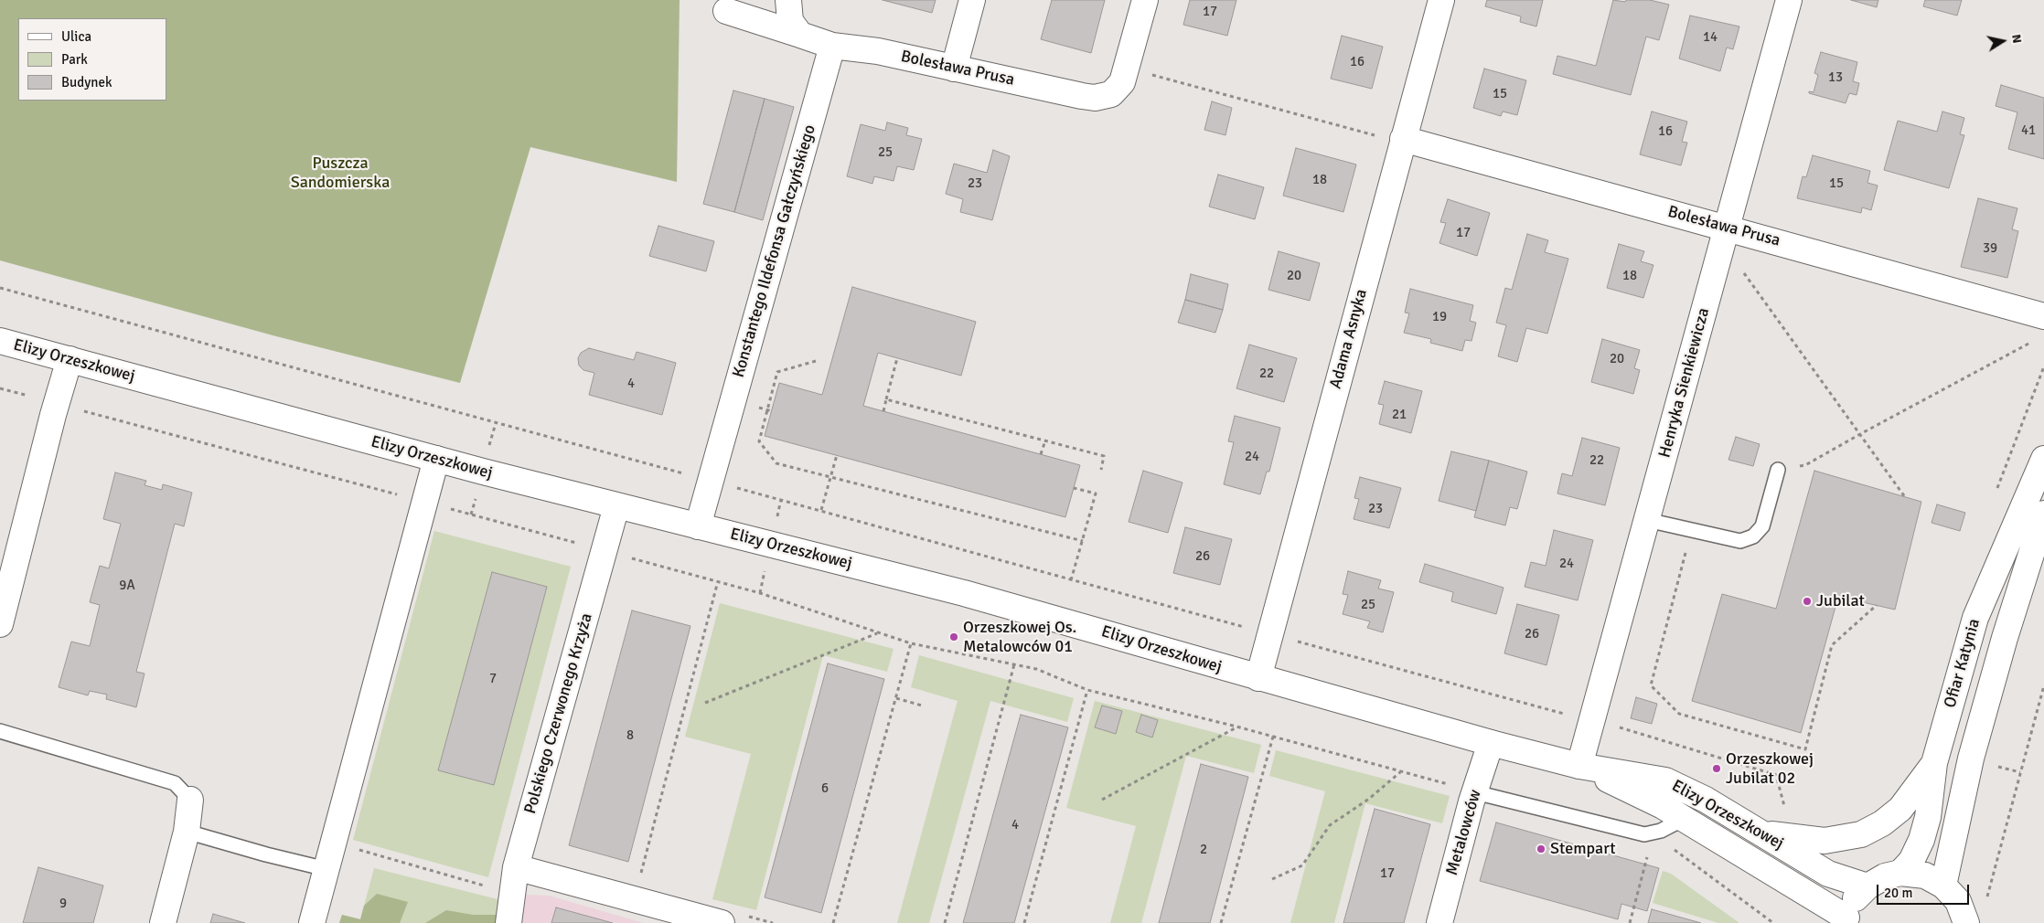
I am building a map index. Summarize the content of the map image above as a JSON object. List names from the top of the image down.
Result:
{
  "streets": {
    "street": [
      "Bolesława Prusa",
      "Konstantego Ildefonsa Gałczyńskiego",
      "Adama Asnyka",
      "Elizy Orzeszkowej",
      "Henryka Sienkiewicza",
      "Ofiar Katynia",
      "Polskiego Czerwonego Krzyża",
      "Metalowców"
    ]
  },
  "crossings": [
    ["Bolesława Prusa", "Konstantego Ildefonsa Gałczyńskiego"],
    ["Bolesława Prusa", "Adama Asnyka"],
    ["Bolesława Prusa", "Henryka Sienkiewicza"],
    ["Konstantego Ildefonsa Gałczyńskiego", "Elizy Orzeszkowej"],
    ["Adama Asnyka", "Elizy Orzeszkowej"],
    ["Elizy Orzeszkowej", "Henryka Sienkiewicza"],
    ["Elizy Orzeszkowej", "Polskiego Czerwonego Krzyża"],
    ["Elizy Orzeszkowej", "Metalowców"]
  ],
  "parks": ["Puszcza Sandomierska"],
  "places": [
    "Jubilat",
    "Orzeszkowej Os. Metalowców 01",
    "Orzeszkowej Jubilat 02",
    "Stempart"
  ],
  "house_numbers": [
    "17",
    "14",
    "16",
    "13",
    "15",
    "41",
    "16",
    "25",
    "18",
    "23",
    "15",
    "17",
    "39",
    "20",
    "18",
    "19",
    "20",
    "22",
    "4",
    "21",
    "24",
    "22",
    "23",
    "26",
    "24",
    "9A",
    "25",
    "26",
    "7",
    "8",
    "6",
    "4",
    "2",
    "17",
    "9"
  ],
  "legend": ["Ulica", "Park", "Budynek"],
  "scale_bar": "20 m",
  "north": "right"
}
